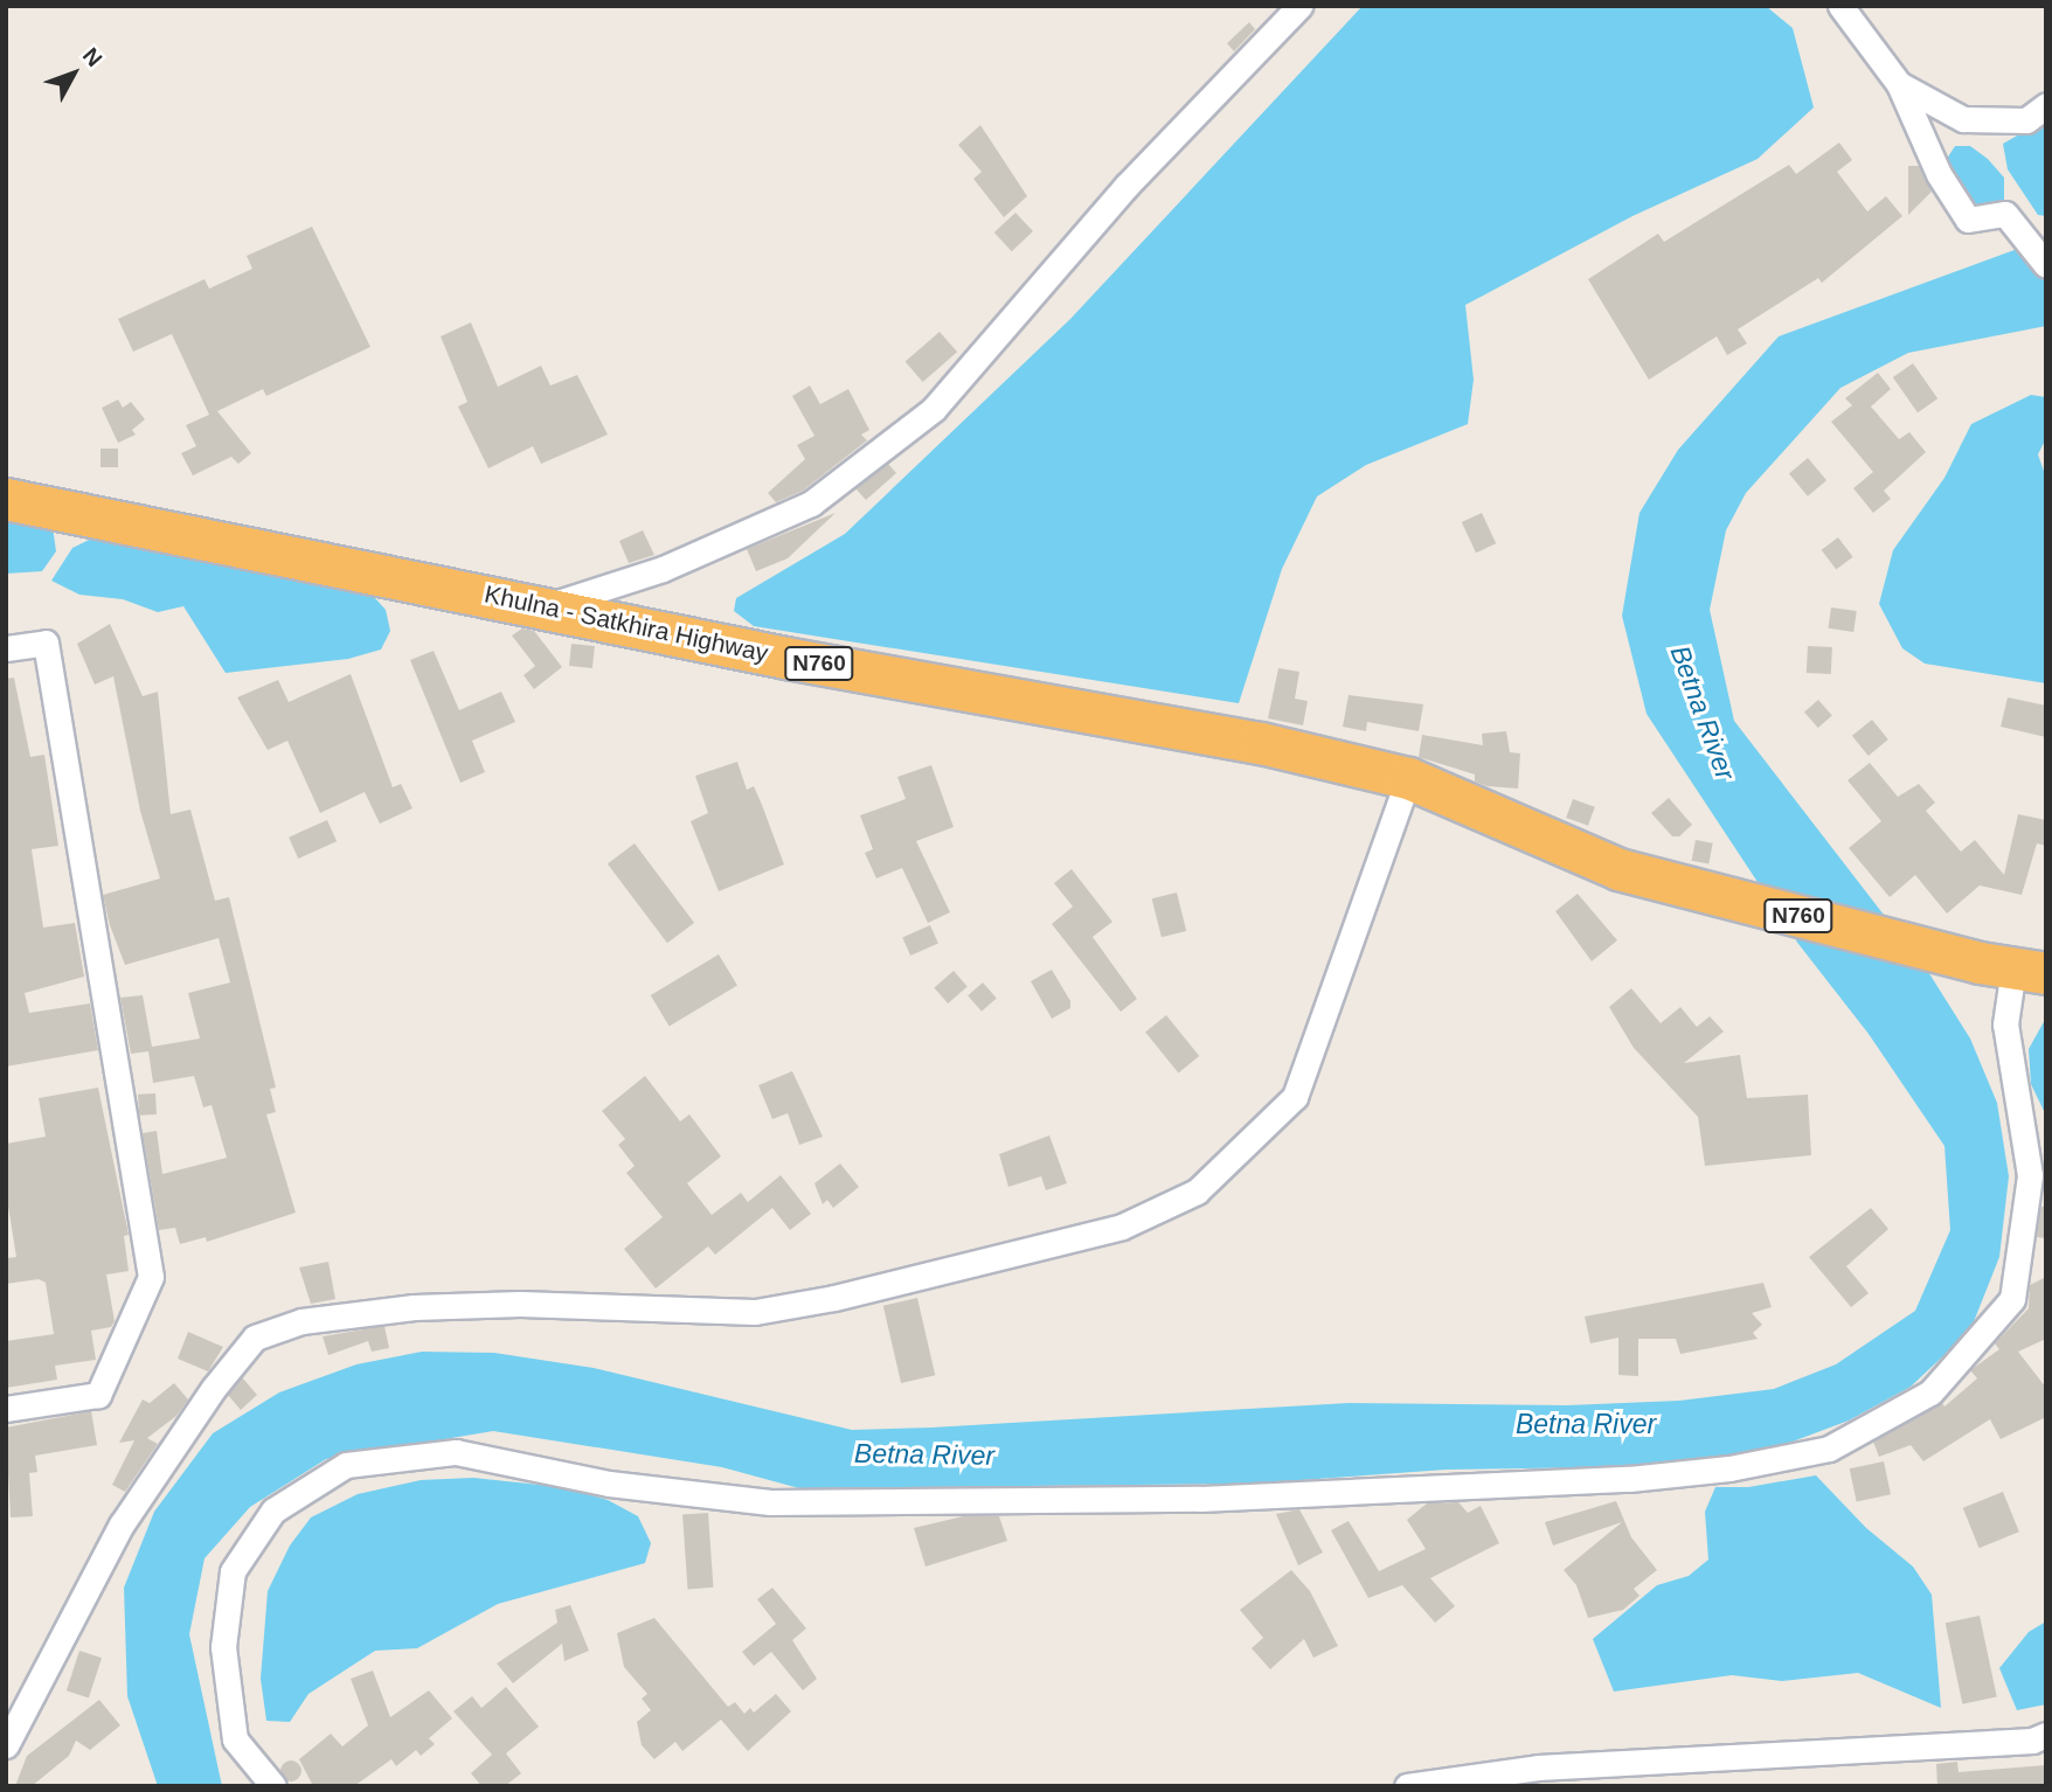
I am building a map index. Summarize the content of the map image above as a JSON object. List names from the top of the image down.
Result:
{
  "streets": {
    "highway": ["Khulna - Satkhira Highway", "N760"]
  },
  "water": ["Betna River"],
  "north": "top right"
}
